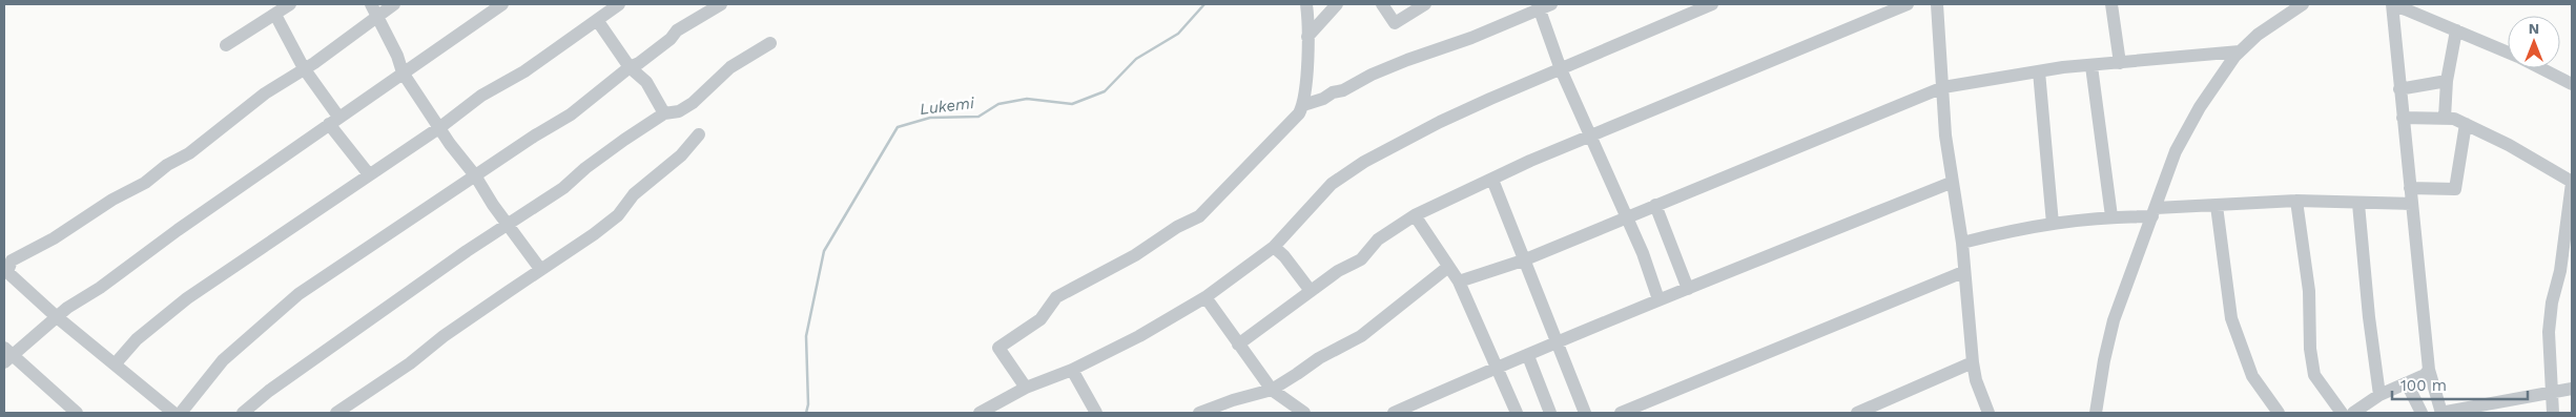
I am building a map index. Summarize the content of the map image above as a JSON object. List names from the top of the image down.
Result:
{
  "water": ["Lukemi"],
  "scale_bar": "100 m",
  "north": "top"
}
